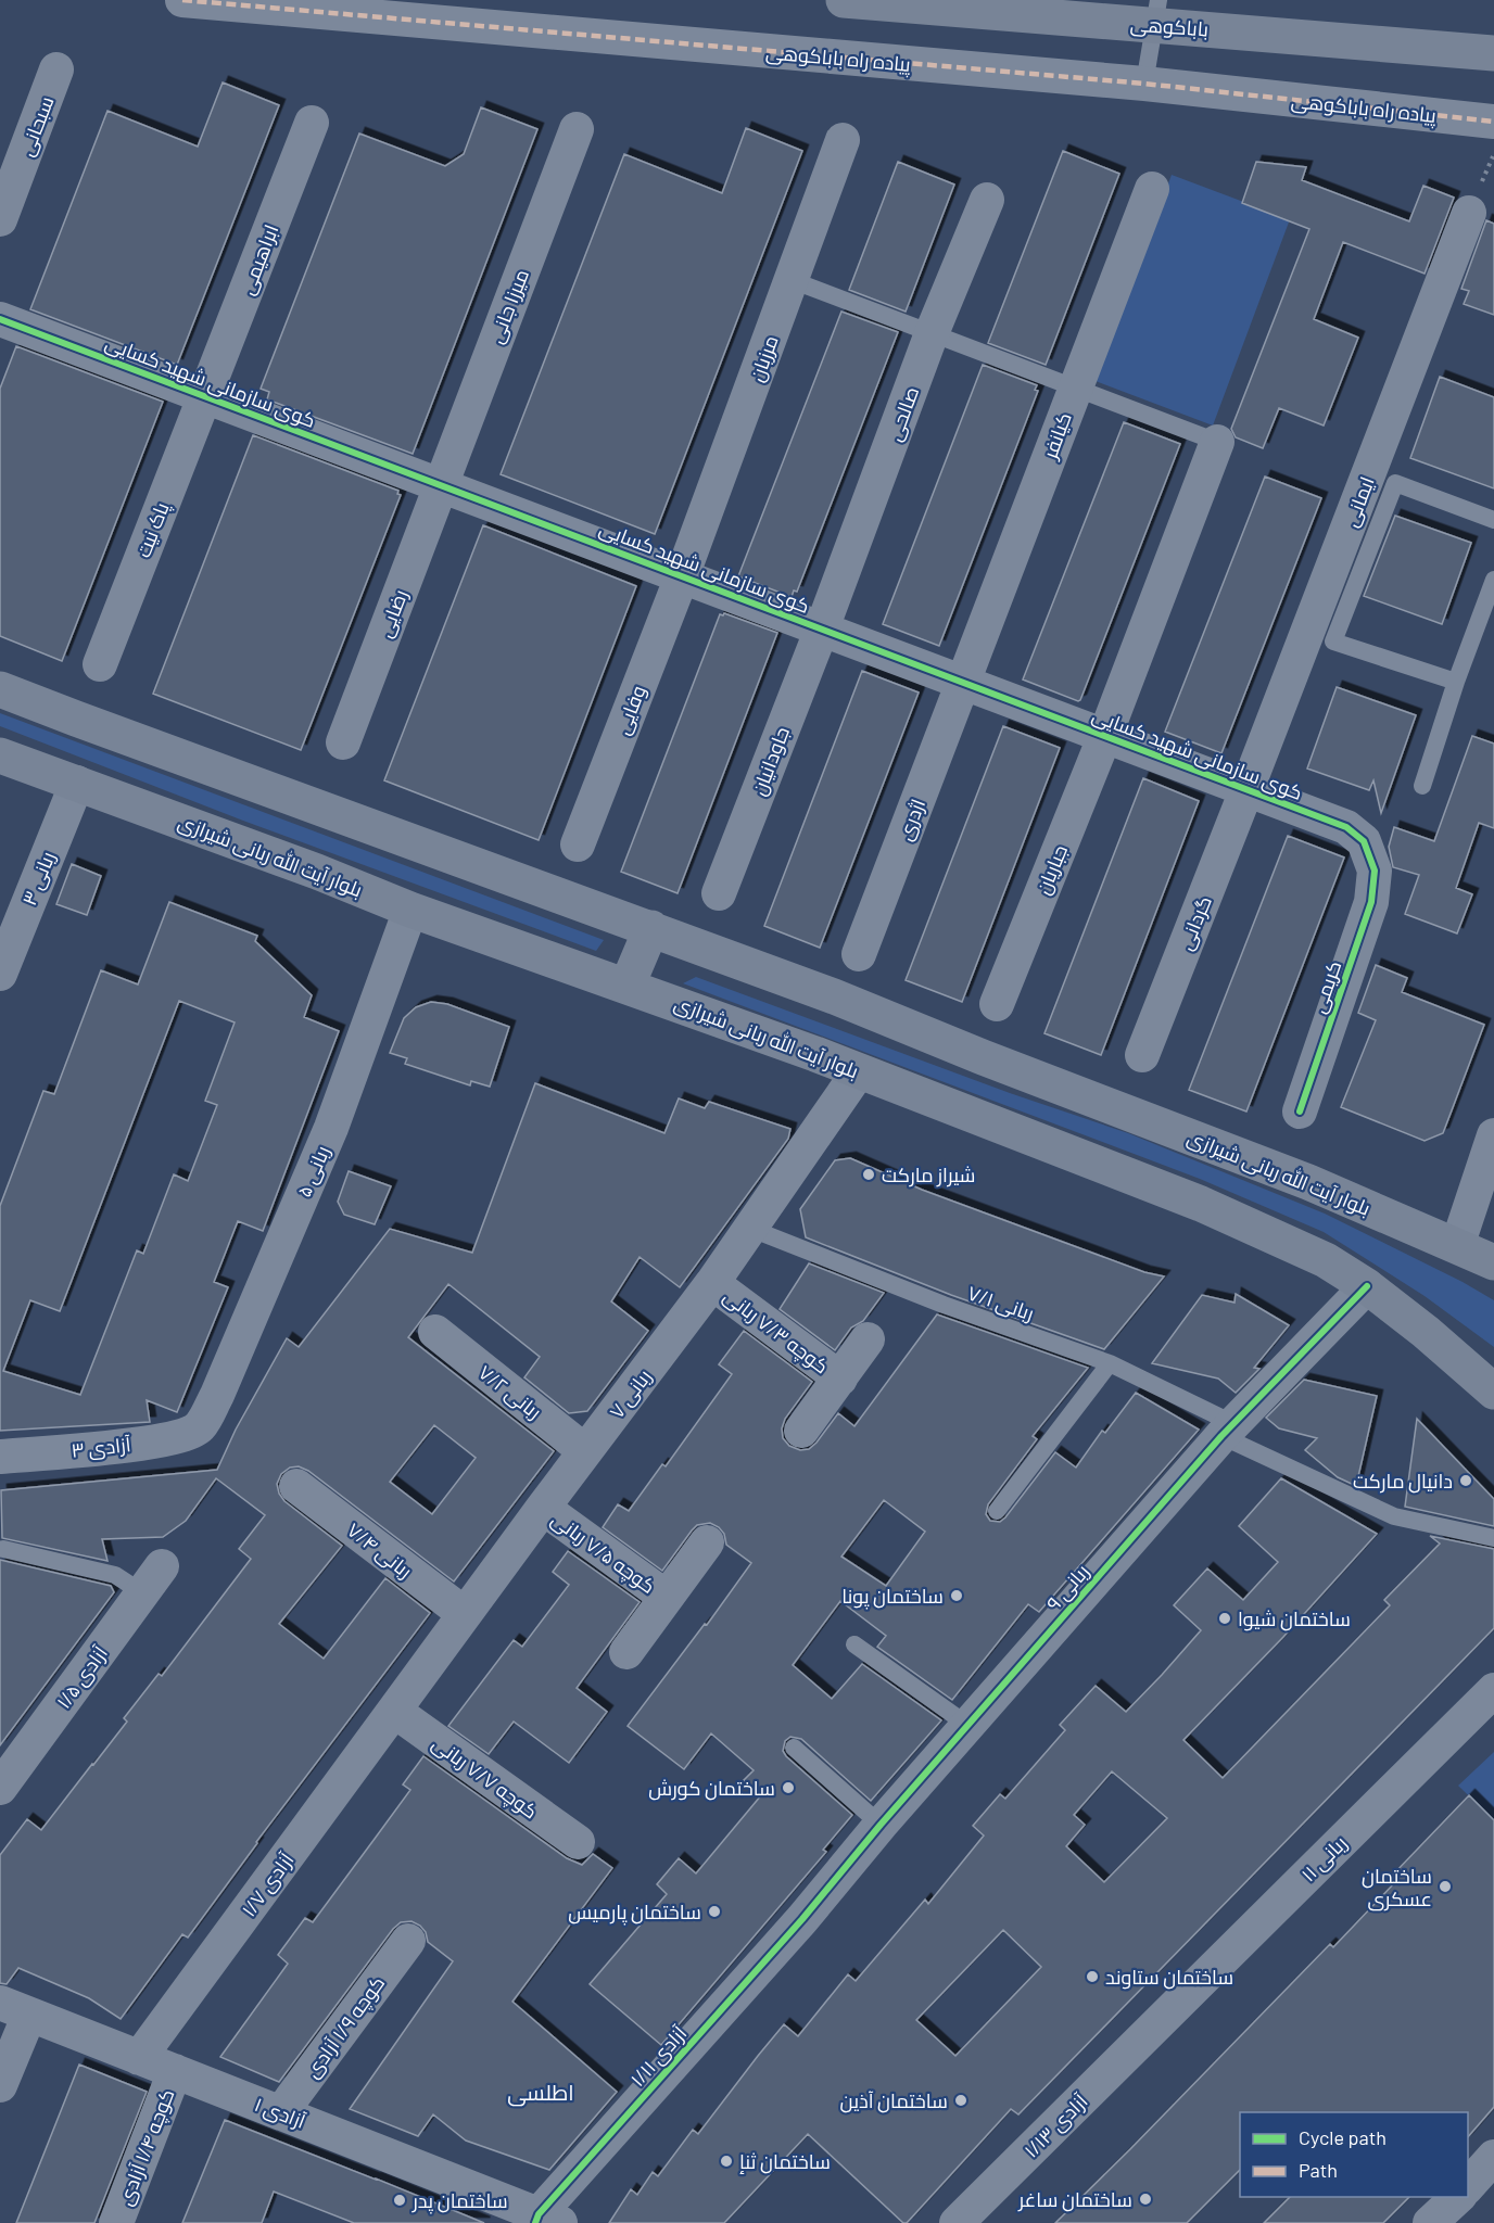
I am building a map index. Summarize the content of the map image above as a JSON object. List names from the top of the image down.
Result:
{
  "streets": {
    "main road": ["باباکوهی", "بلوار آیت الله ربانی شیرازی"],
    "street": [
      "پیاده راه باباکوهی",
      "سبحانی",
      "ابراهیمی",
      "میرزا جانی",
      "مرزبان",
      "کوی سازمانی شهید کسایی",
      "صالحی",
      "کیانفر",
      "ایمانی",
      "پاک نیت",
      "رضایی",
      "وفایی",
      "جاودانیان",
      "اژدری",
      "جباریان",
      "ربانی ۳",
      "گردانی",
      "کریمی",
      "ربانی ۵",
      "کوچه ۷/۳ ربانی",
      "ربانی ۷/۲",
      "ربانی ۷",
      "۳ آزادی",
      "ربانی ۷/۴",
      "کوچه ۷/۵ ربانی",
      "ربانی ۹",
      "آزادی ۱/۵",
      "کوچه ۷/۷ ربانی",
      "ربانی ۱۱",
      "آزادی ۱/۷",
      "کوچه ۱/۹ آزادی",
      "آزادی ۱/۱۱",
      "آزادی ۱",
      "آزادی ۱/۱۳",
      "کوچه ۱/۴ آزادی"
    ],
    "lane": ["ربانی ۷/۱"]
  },
  "crossings": [
    ["ابراهیمی", "کوی سازمانی شهید کسایی"],
    ["ابراهیمی", "پاک نیت"],
    ["میرزا جانی", "کوی سازمانی شهید کسایی"],
    ["میرزا جانی", "رضایی"],
    ["مرزبان", "کوی سازمانی شهید کسایی"],
    ["مرزبان", "وفایی"],
    ["کوی سازمانی شهید کسایی", "صالحی"],
    ["کوی سازمانی شهید کسایی", "کیانفر"],
    ["کوی سازمانی شهید کسایی", "ایمانی"],
    ["کوی سازمانی شهید کسایی", "پاک نیت"],
    ["کوی سازمانی شهید کسایی", "رضایی"],
    ["کوی سازمانی شهید کسایی", "وفایی"],
    ["کوی سازمانی شهید کسایی", "جاودانیان"],
    ["کوی سازمانی شهید کسایی", "اژدری"],
    ["کوی سازمانی شهید کسایی", "جباریان"],
    ["کوی سازمانی شهید کسایی", "گردانی"],
    ["کوی سازمانی شهید کسایی", "کریمی"],
    ["صالحی", "جاودانیان"],
    ["کیانفر", "اژدری"],
    ["ایمانی", "گردانی"],
    ["بلوار آیت الله ربانی شیرازی", "ربانی ۳"],
    ["بلوار آیت الله ربانی شیرازی", "ربانی ۵"],
    ["بلوار آیت الله ربانی شیرازی", "ربانی ۷"],
    ["بلوار آیت الله ربانی شیرازی", "ربانی ۹"],
    ["ربانی ۵", "۳ آزادی"],
    ["ربانی ۷/۱", "ربانی ۷"],
    ["ربانی ۷/۱", "ربانی ۹"],
    ["کوچه ۷/۳ ربانی", "ربانی ۷"],
    ["ربانی ۷/۲", "ربانی ۷"],
    ["ربانی ۷", "ربانی ۷/۴"],
    ["ربانی ۷", "کوچه ۷/۵ ربانی"],
    ["ربانی ۷", "کوچه ۷/۷ ربانی"],
    ["ربانی ۷", "آزادی ۱/۷"],
    ["ربانی ۹", "آزادی ۱/۱۱"],
    ["کوچه ۷/۷ ربانی", "آزادی ۱/۷"],
    ["ربانی ۱۱", "آزادی ۱/۱۳"],
    ["آزادی ۱/۷", "آزادی ۱"],
    ["کوچه ۱/۹ آزادی", "آزادی ۱"],
    ["آزادی ۱/۱۱", "آزادی ۱"],
    ["آزادی ۱", "کوچه ۱/۴ آزادی"]
  ],
  "districts": ["اطلسی"],
  "places": [
    "شیراز مارکت",
    "دانیال مارکت",
    "ساختمان پونا",
    "ساختمان شیوا",
    "ساختمان کورش",
    "ساختمان عسکری",
    "ساختمان پارمیس",
    "ساختمان ستاوند",
    "ساختمان آذین",
    "ساختمان ثنإ",
    "ساختمان ساغر",
    "ساختمان پدر"
  ],
  "legend": ["Cycle path", "Path"]
}
